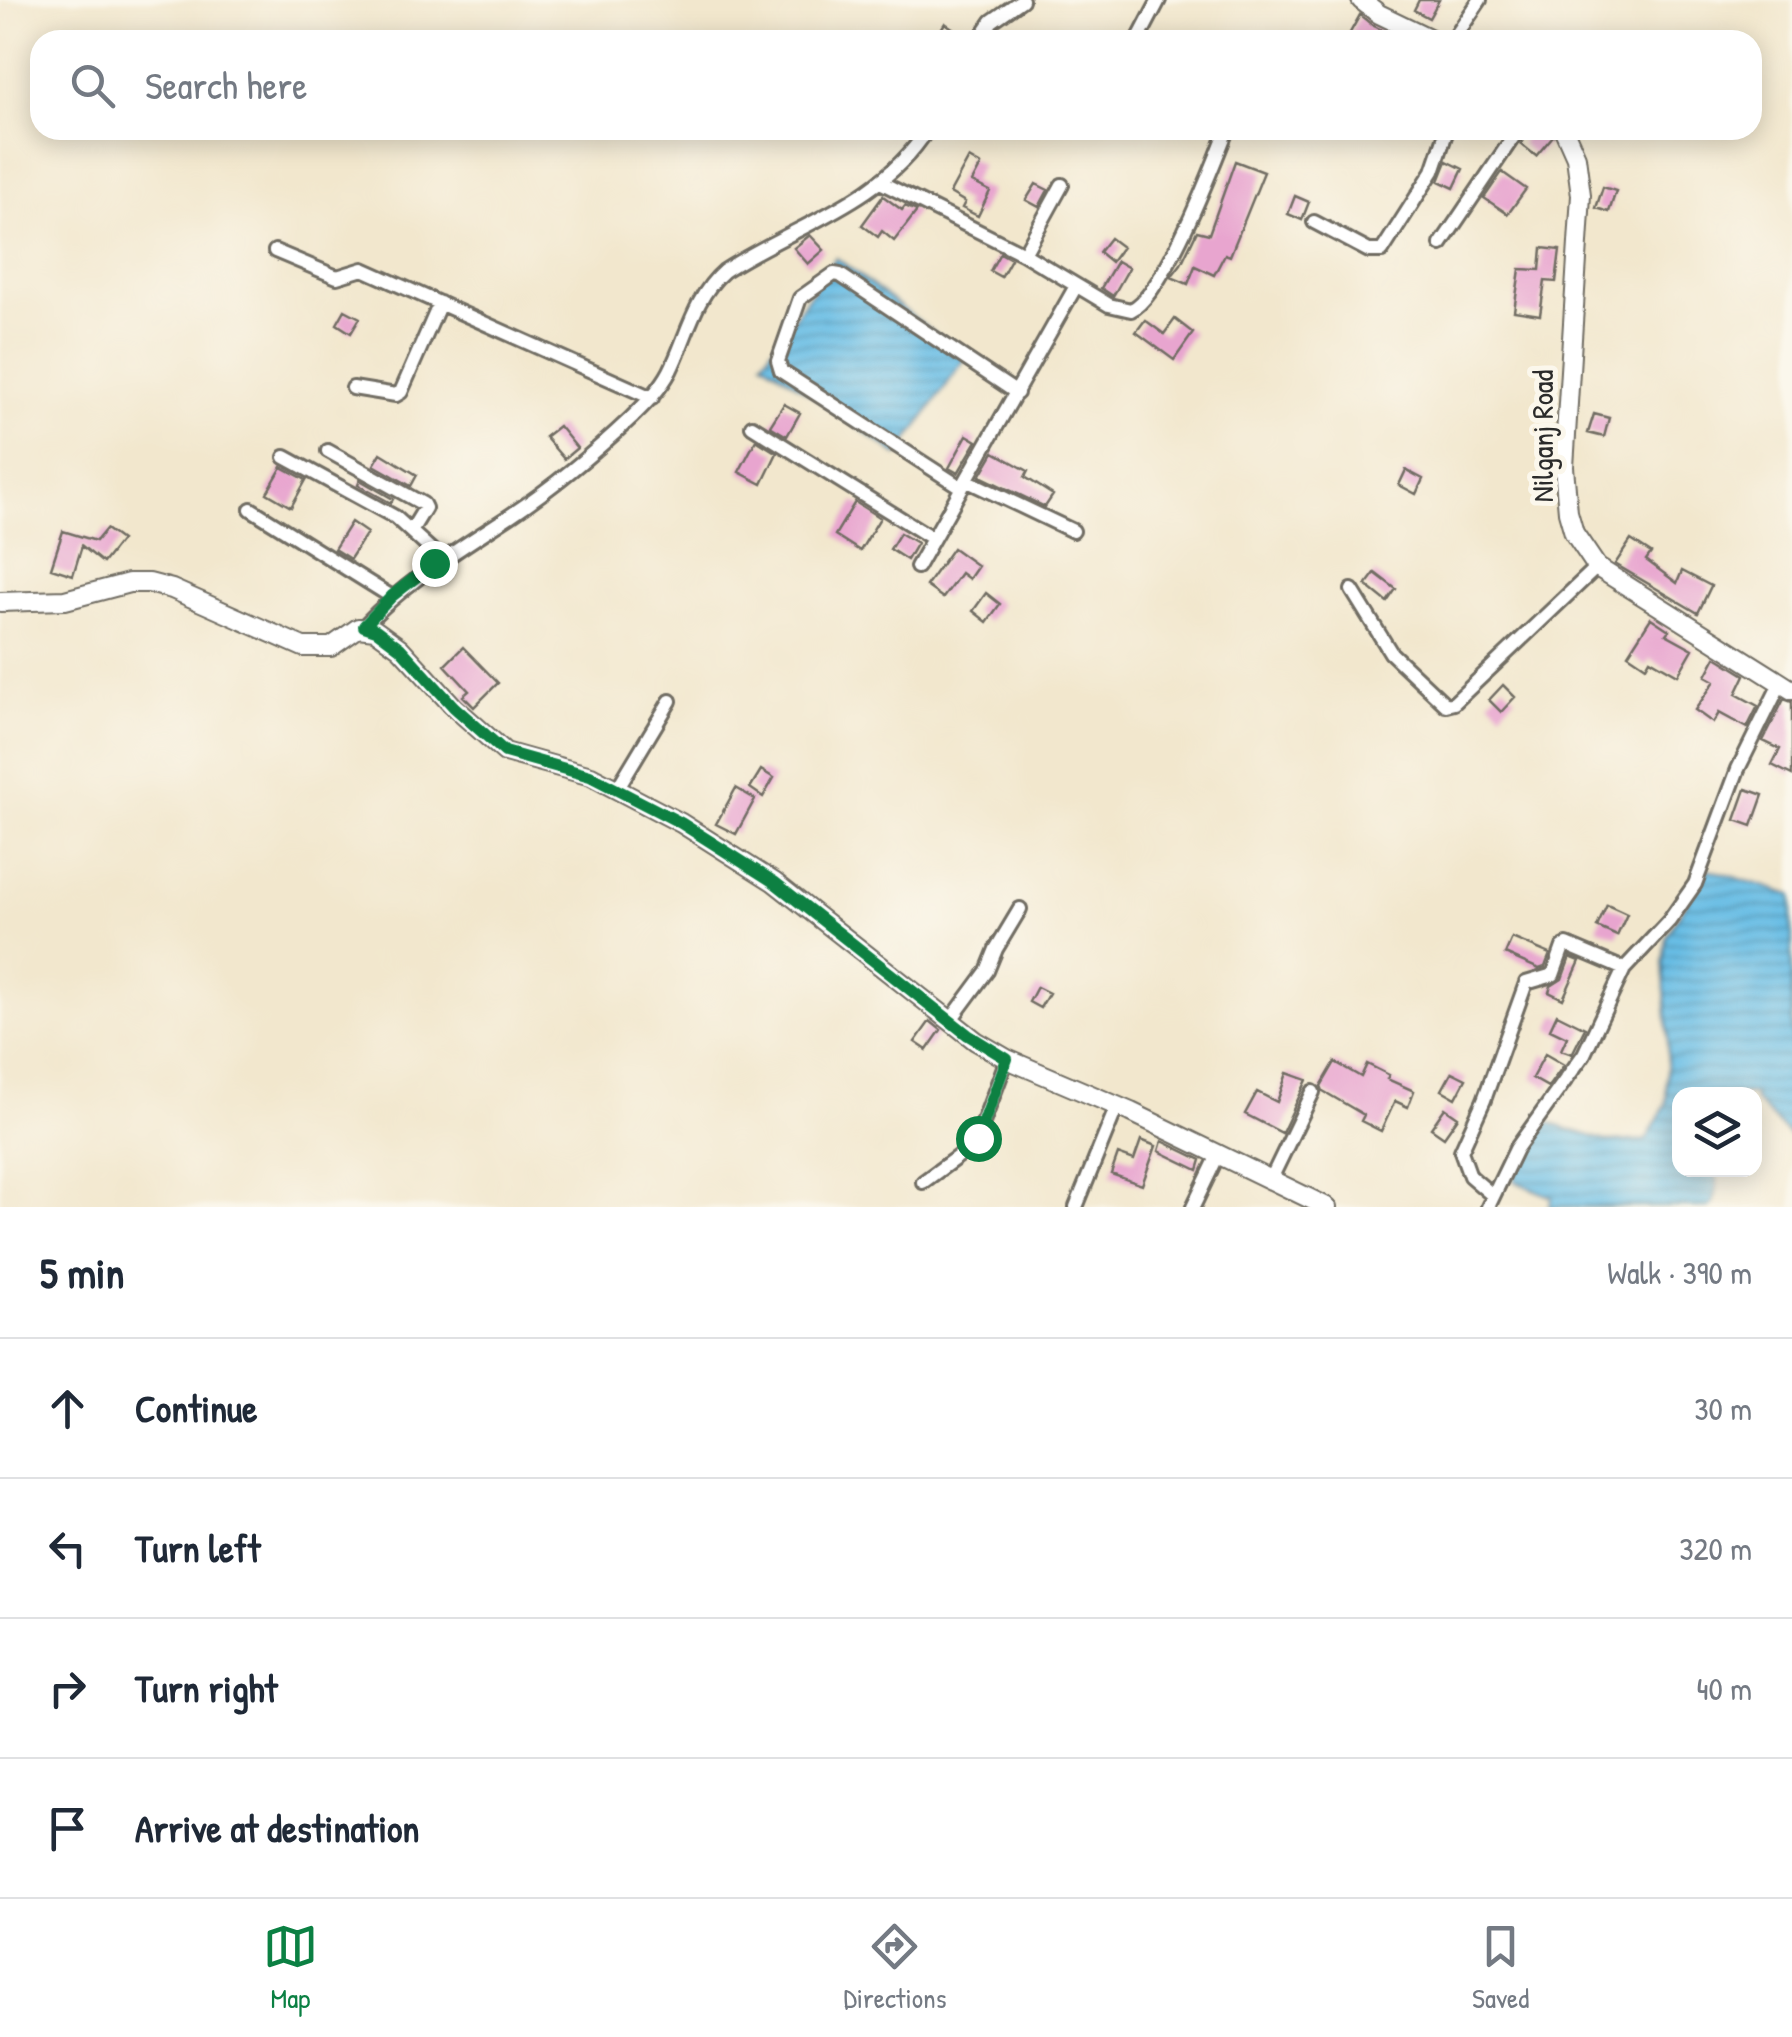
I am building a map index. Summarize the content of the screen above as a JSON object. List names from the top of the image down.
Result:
{
  "streets": {
    "street": ["Nilganj Road"]
  },
  "page": {
    "search": "Search here",
    "heading": ["5 min", "Walk · 390 m"],
    "list": [
      ["Continue", "30 m"],
      ["Turn left", "320 m"],
      ["Turn right", "40 m"],
      "Arrive at destination"
    ],
    "nav": ["Map", "Directions", "Saved"]
  }
}
